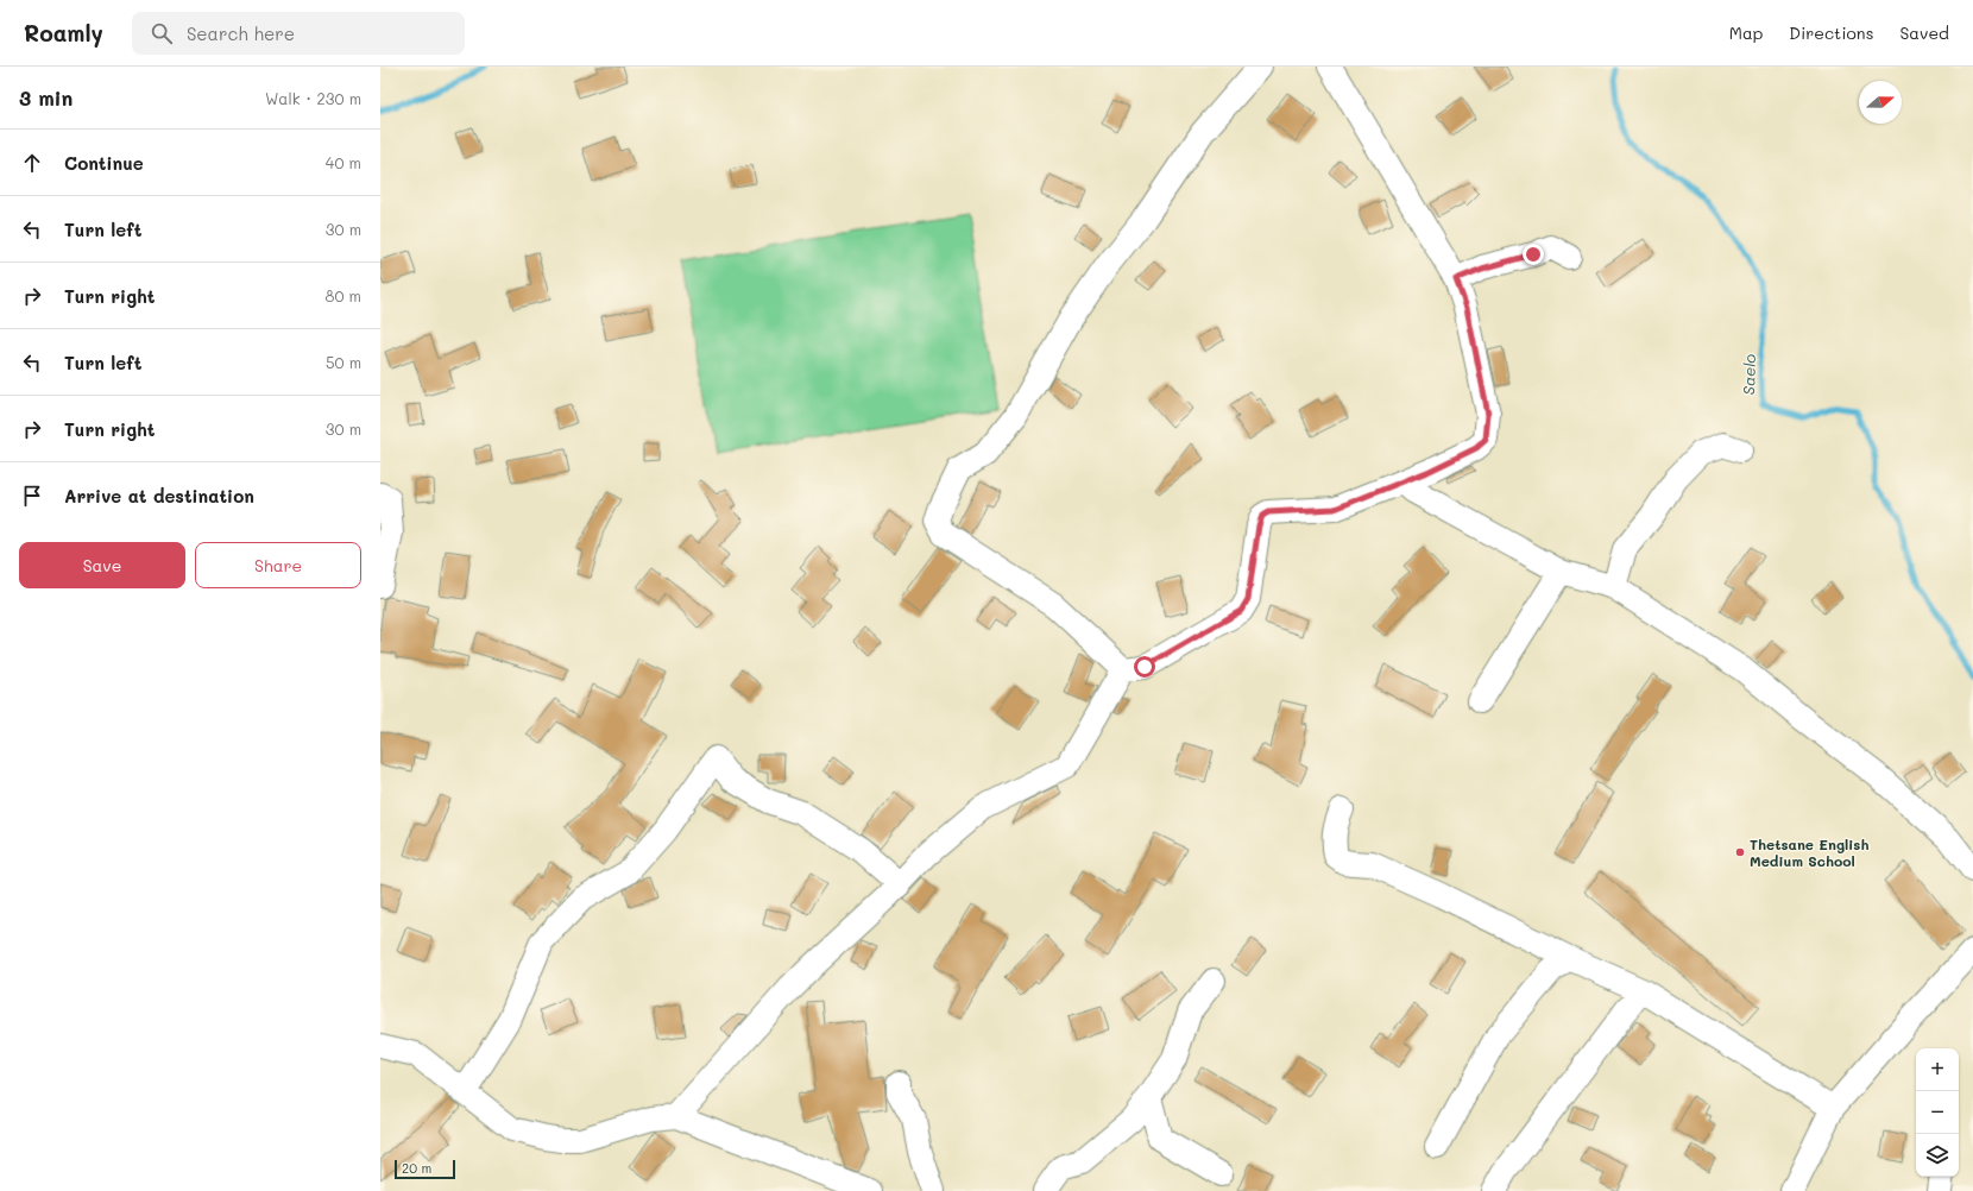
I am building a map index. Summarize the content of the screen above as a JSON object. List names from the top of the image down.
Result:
{
  "water": ["Saelo"],
  "places": ["Thetsane English Medium School"],
  "scale_bar": "20 m",
  "north": "right",
  "page": {
    "header": "Roamly",
    "search": "Search here",
    "nav": ["Map", "Directions", "Saved"],
    "heading": ["3 min", "Walk · 230 m"],
    "list": [
      ["Continue", "40 m"],
      ["Turn left", "30 m"],
      ["Turn right", "80 m"],
      ["Turn left", "50 m"],
      ["Turn right", "30 m"],
      "Arrive at destination"
    ],
    "buttons": ["Save", "Share"],
    "map_buttons": ["+", "−"],
    "scale": "20 m"
  }
}
